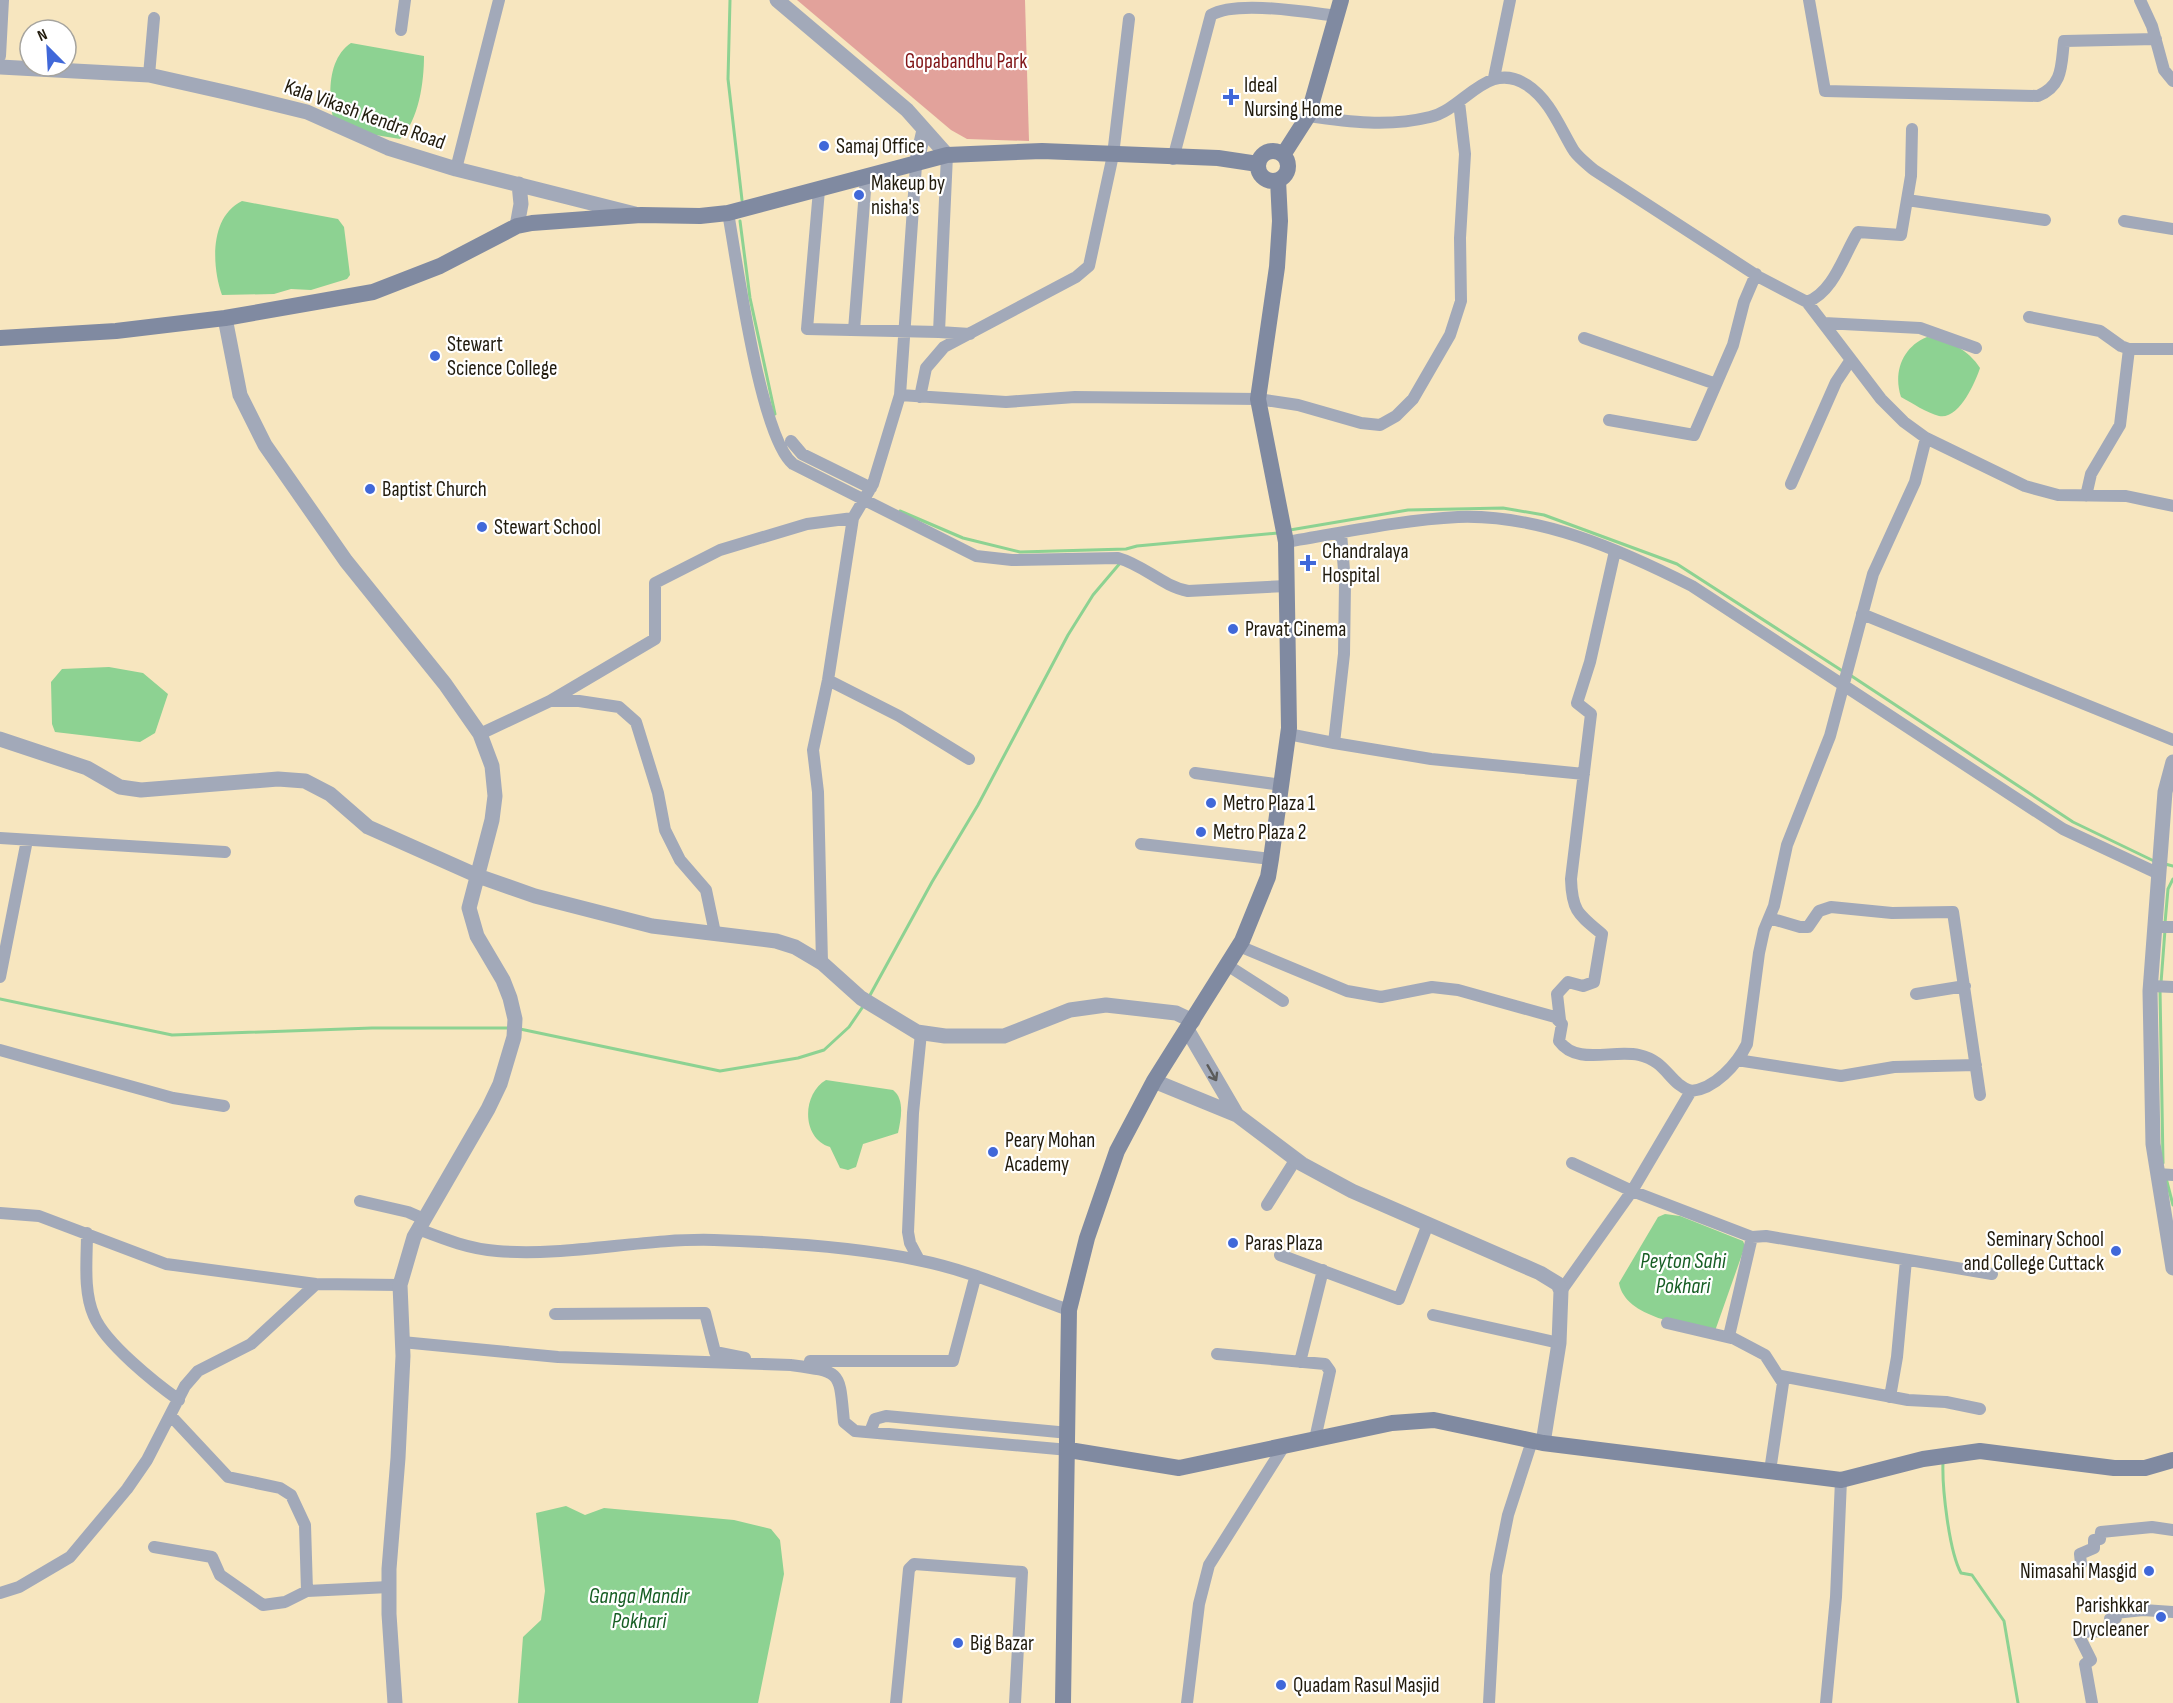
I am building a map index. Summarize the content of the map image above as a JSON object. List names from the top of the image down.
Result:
{
  "streets": {
    "street": ["Kala Vikash Kendra Road"]
  },
  "water": ["Peyton Sahi Pokhari", "Ganga Mandir Pokhari"],
  "parks": ["Gopabandhu Park"],
  "places": {
    "health": ["Ideal Nursing Home", "Chandralaya Hospital"],
    "other": [
      "Samaj Office",
      "Makeup by nisha's",
      "Stewart Science College",
      "Baptist Church",
      "Stewart School",
      "Pravat Cinema",
      "Metro Plaza 1",
      "Metro Plaza 2",
      "Peary Mohan Academy",
      "Paras Plaza",
      "Seminary School and College Cuttack",
      "Nimasahi Masgid",
      "Parishkkar Drycleaner",
      "Big Bazar",
      "Quadam Rasul Masjid"
    ]
  },
  "north": "top left"
}
